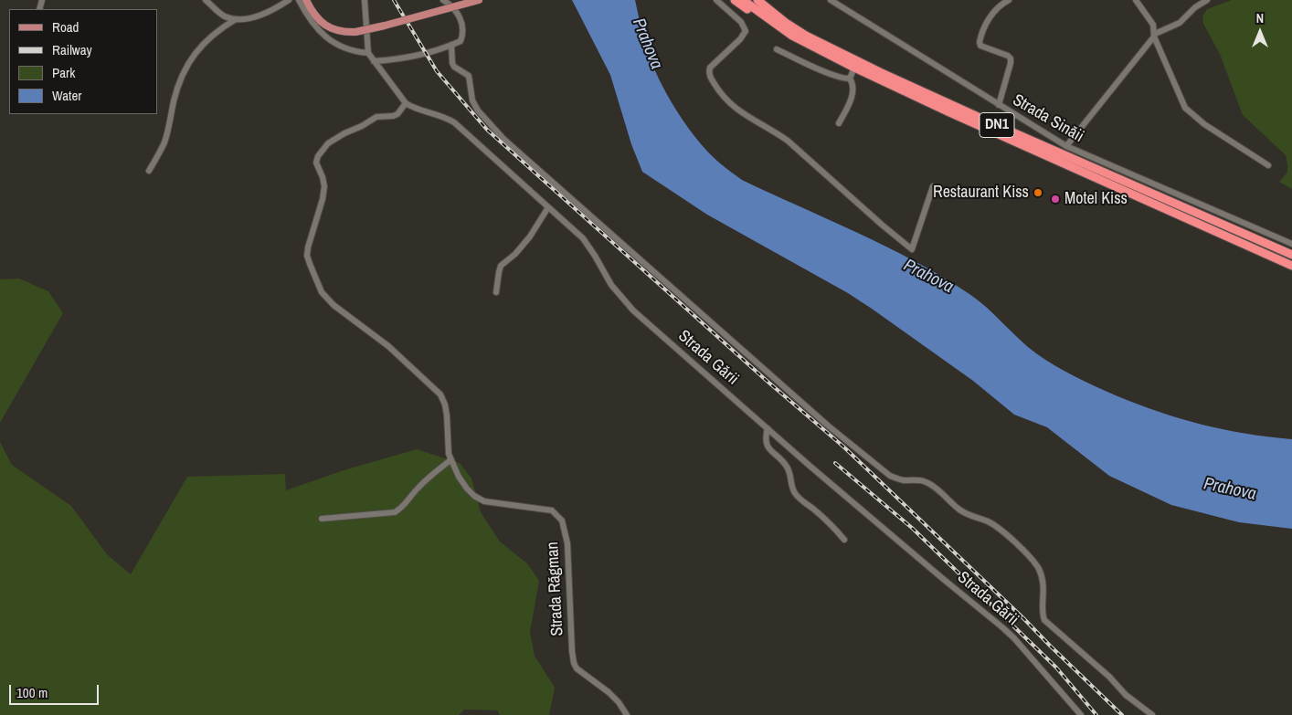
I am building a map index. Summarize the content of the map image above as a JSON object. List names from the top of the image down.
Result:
{
  "streets": {
    "highway": ["DN1"],
    "street": ["Strada Sinăii", "Strada Gării", "Strada Răgman"]
  },
  "water": ["Prahova"],
  "places": ["Restaurant Kiss", "Motel Kiss"],
  "legend": [
    "Road",
    "Railway",
    "Park",
    "Water"
  ],
  "scale_bar": "100 m",
  "north": "top"
}
